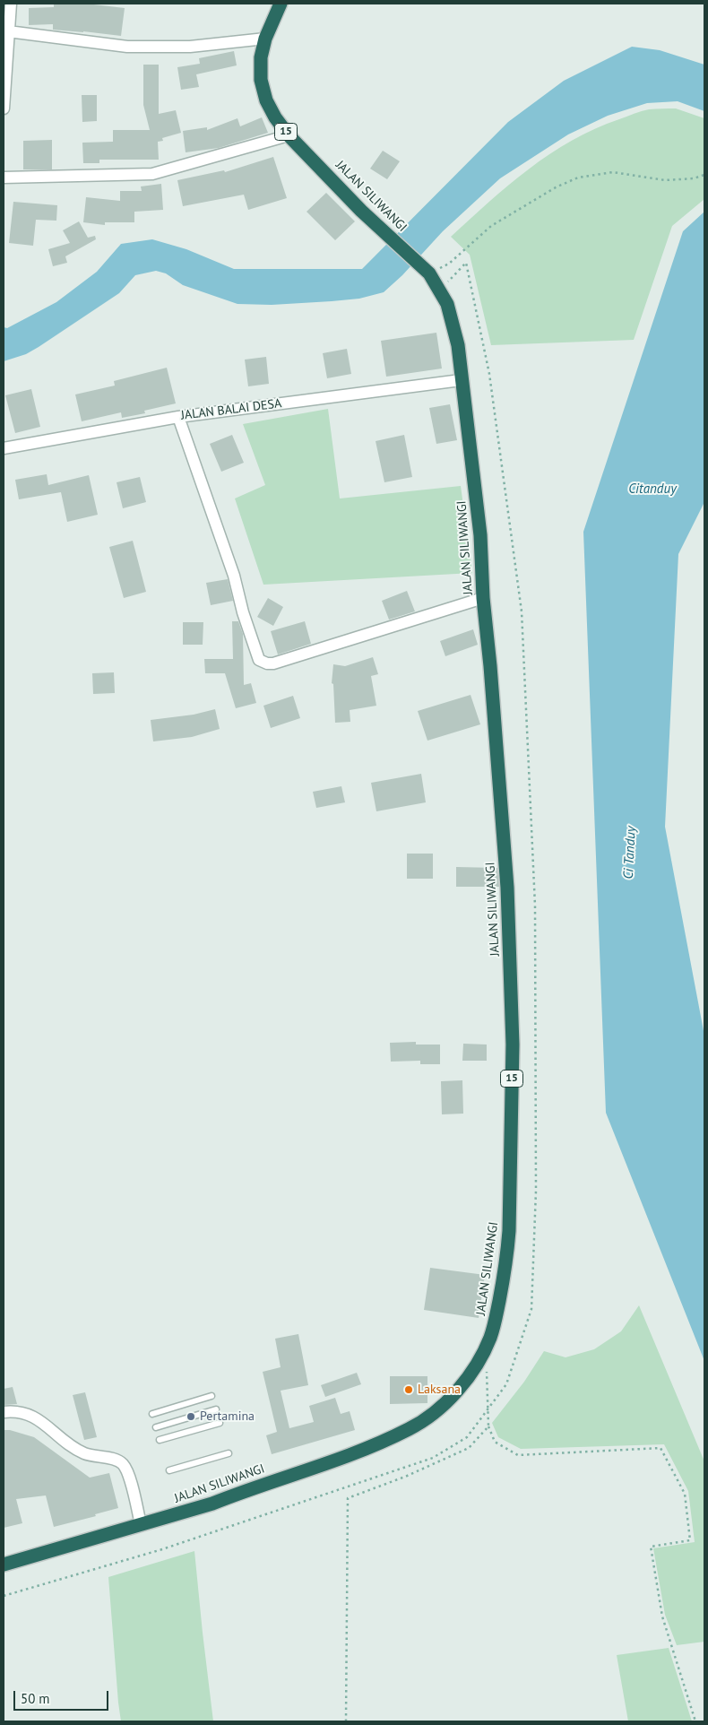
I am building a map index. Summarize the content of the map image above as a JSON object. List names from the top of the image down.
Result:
{
  "streets": {
    "highway": ["15", "JALAN SILIWANGI"],
    "street": ["JALAN BALAI DESA"]
  },
  "crossings": [
    ["JALAN SILIWANGI", "JALAN BALAI DESA"]
  ],
  "water": ["Citanduy", "Ci Tanduy"],
  "places": ["Laksana", "Pertamina"],
  "scale_bar": "50 m"
}
